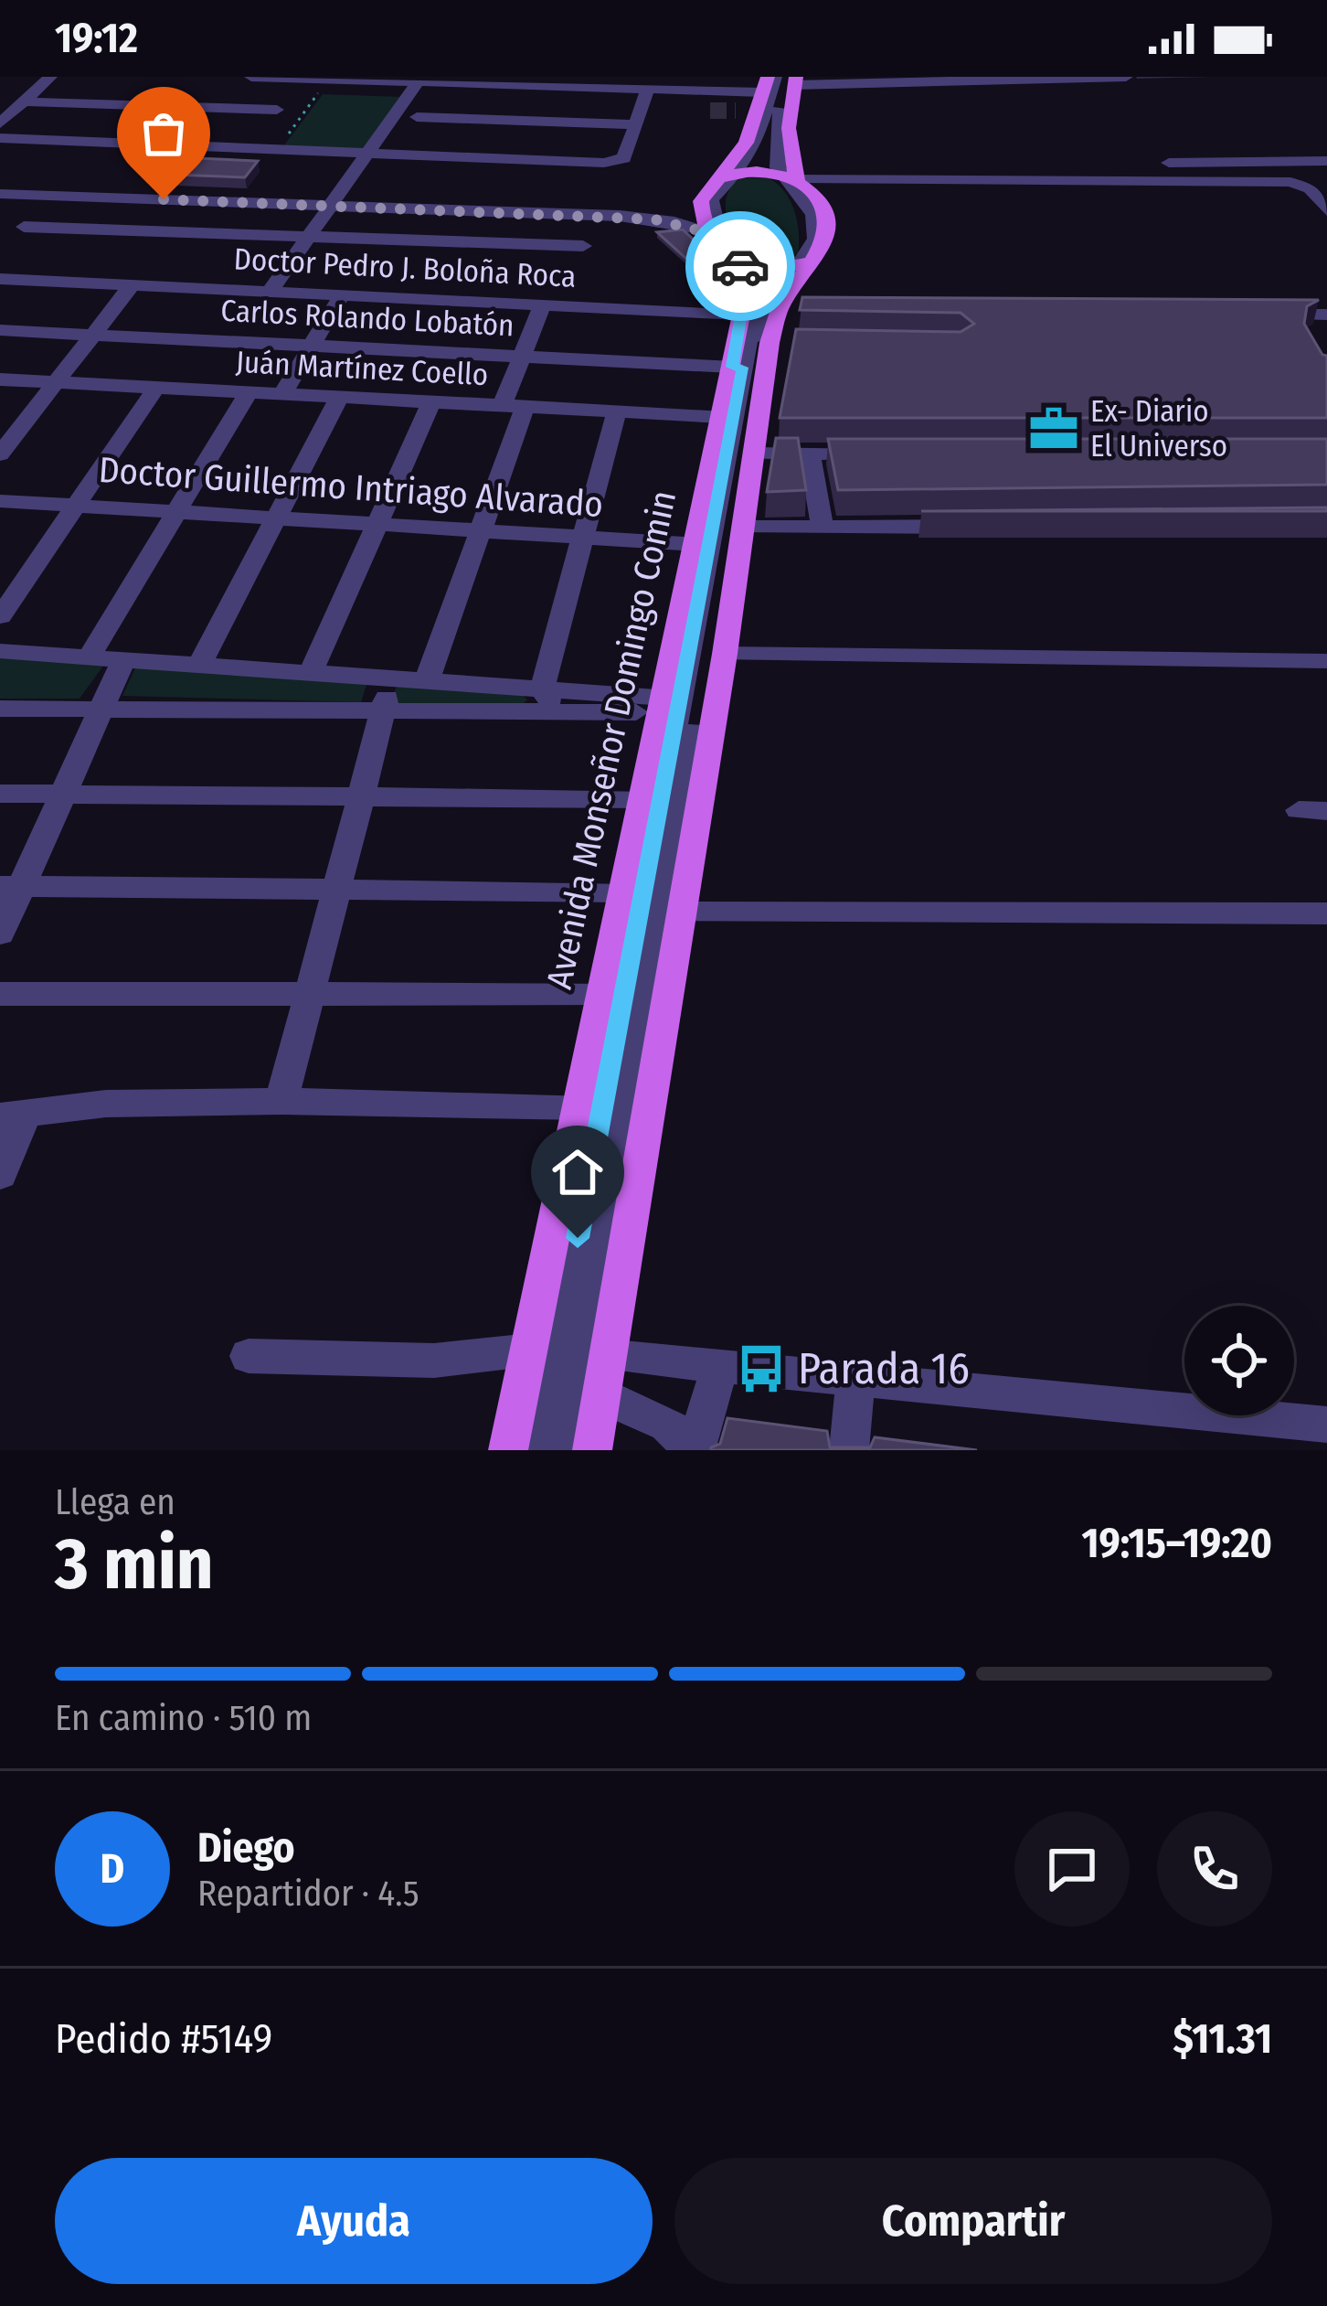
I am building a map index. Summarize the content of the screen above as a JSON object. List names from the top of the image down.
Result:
{
  "streets": {
    "main road": ["Avenida Monseñor Domingo Comin"],
    "street": [
      "Doctor Pedro J. Boloña Roca",
      "Carlos Rolando Lobatón",
      "Juán Martínez Coello",
      "Doctor Guillermo Intriago Alvarado"
    ]
  },
  "crossings": [
    ["Doctor Pedro J. Boloña Roca", "Avenida Monseñor Domingo Comin"],
    ["Carlos Rolando Lobatón", "Avenida Monseñor Domingo Comin"],
    ["Juán Martínez Coello", "Avenida Monseñor Domingo Comin"],
    ["Doctor Guillermo Intriago Alvarado", "Avenida Monseñor Domingo Comin"]
  ],
  "places": {
    "office": ["Ex- Diario El Universo"],
    "bus stop": ["Parada 16"]
  },
  "page": {
    "status": "19:12",
    "heading": ["3 min", "Llega en", "19:15–19:20"],
    "panel": [
      "Diego",
      "Repartidor · 4.5",
      "Pedido #5149",
      "$11.31"
    ],
    "bar": "En camino · 510 m",
    "round": "D",
    "buttons": ["Ayuda", "Compartir"]
  }
}
